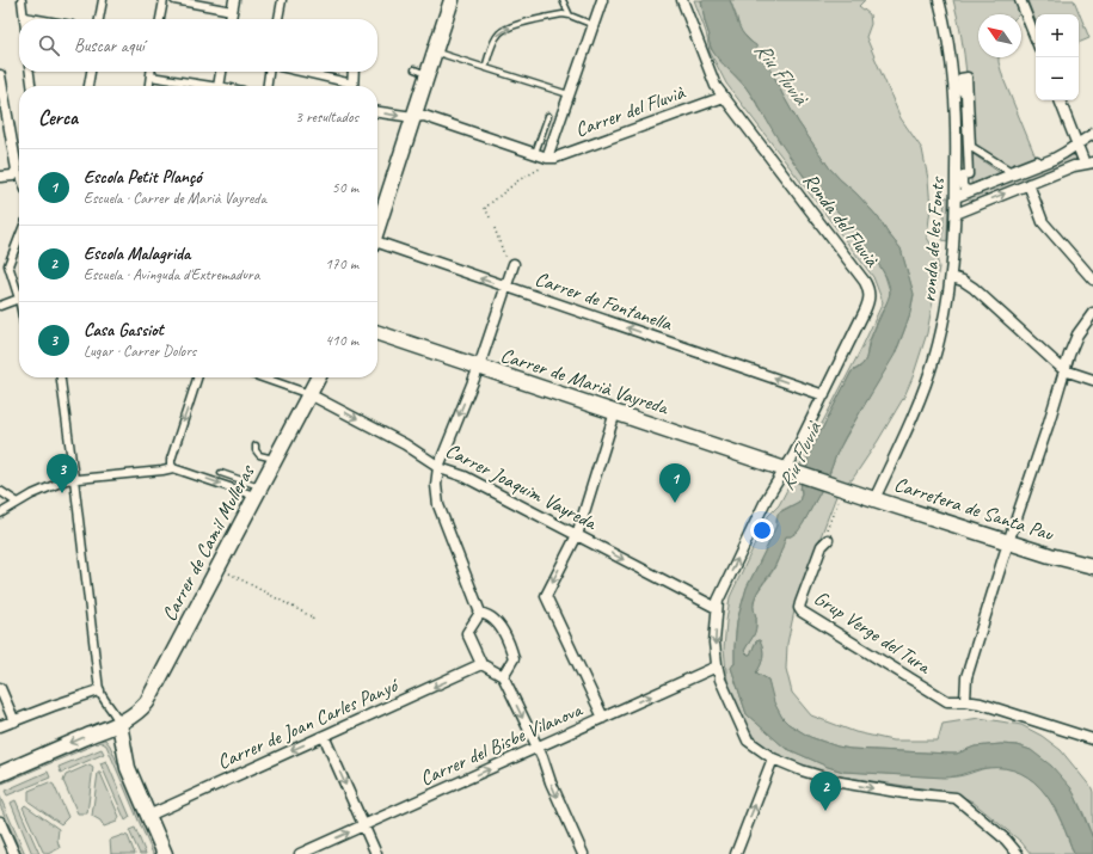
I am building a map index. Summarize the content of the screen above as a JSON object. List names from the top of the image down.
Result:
{
  "streets": {
    "main road": ["Carrer de Marià Vayreda", "Carretera de Santa Pau", "Carrer de Camil Mulleras"],
    "street": [
      "Carrer del Fluvià",
      "Ronda del Fluvià",
      "ronda de les Fonts",
      "Carrer de Fontanella",
      "Carrer Joaquim Vayreda",
      "Grup Verge del Tura",
      "Carrer de Joan Carles Panyó",
      "Carrer del Bisbe Vilanova"
    ]
  },
  "crossings": [
    ["Carrer del Fluvià", "Ronda del Fluvià"],
    ["Ronda del Fluvià", "Carrer de Fontanella"],
    ["Ronda del Fluvià", "Carrer de Marià Vayreda"],
    ["Ronda del Fluvià", "Carrer Joaquim Vayreda"],
    ["Ronda del Fluvià", "Carrer del Bisbe Vilanova"],
    ["ronda de les Fonts", "Carretera de Santa Pau"],
    ["Carrer de Marià Vayreda", "Carretera de Santa Pau"],
    ["Carrer Joaquim Vayreda", "Carrer de Camil Mulleras"]
  ],
  "one_way": [
    "Carrer de Fontanella",
    "Carrer Joaquim Vayreda",
    "Carrer de Joan Carles Panyó",
    "Carrer del Bisbe Vilanova"
  ],
  "water": ["Riu Fluvià"],
  "north": "top left",
  "page": {
    "map_buttons": ["+", "−"],
    "search": "Buscar aquí",
    "heading": ["Cerca", "3 resultados"],
    "list": [
      {
        "mark": "1",
        "name": "Escola Petit Plançó",
        "note": "Escuela · Carrer de Marià Vayreda",
        "value": "50 m"
      },
      {
        "mark": "2",
        "name": "Escola Malagrida",
        "note": "Escuela · Avinguda d'Extremadura",
        "value": "170 m"
      },
      {
        "mark": "3",
        "name": "Casa Gassiot",
        "note": "Lugar · Carrer Dolors",
        "value": "410 m"
      }
    ],
    "pins": ["3", "1", "2"]
  }
}
